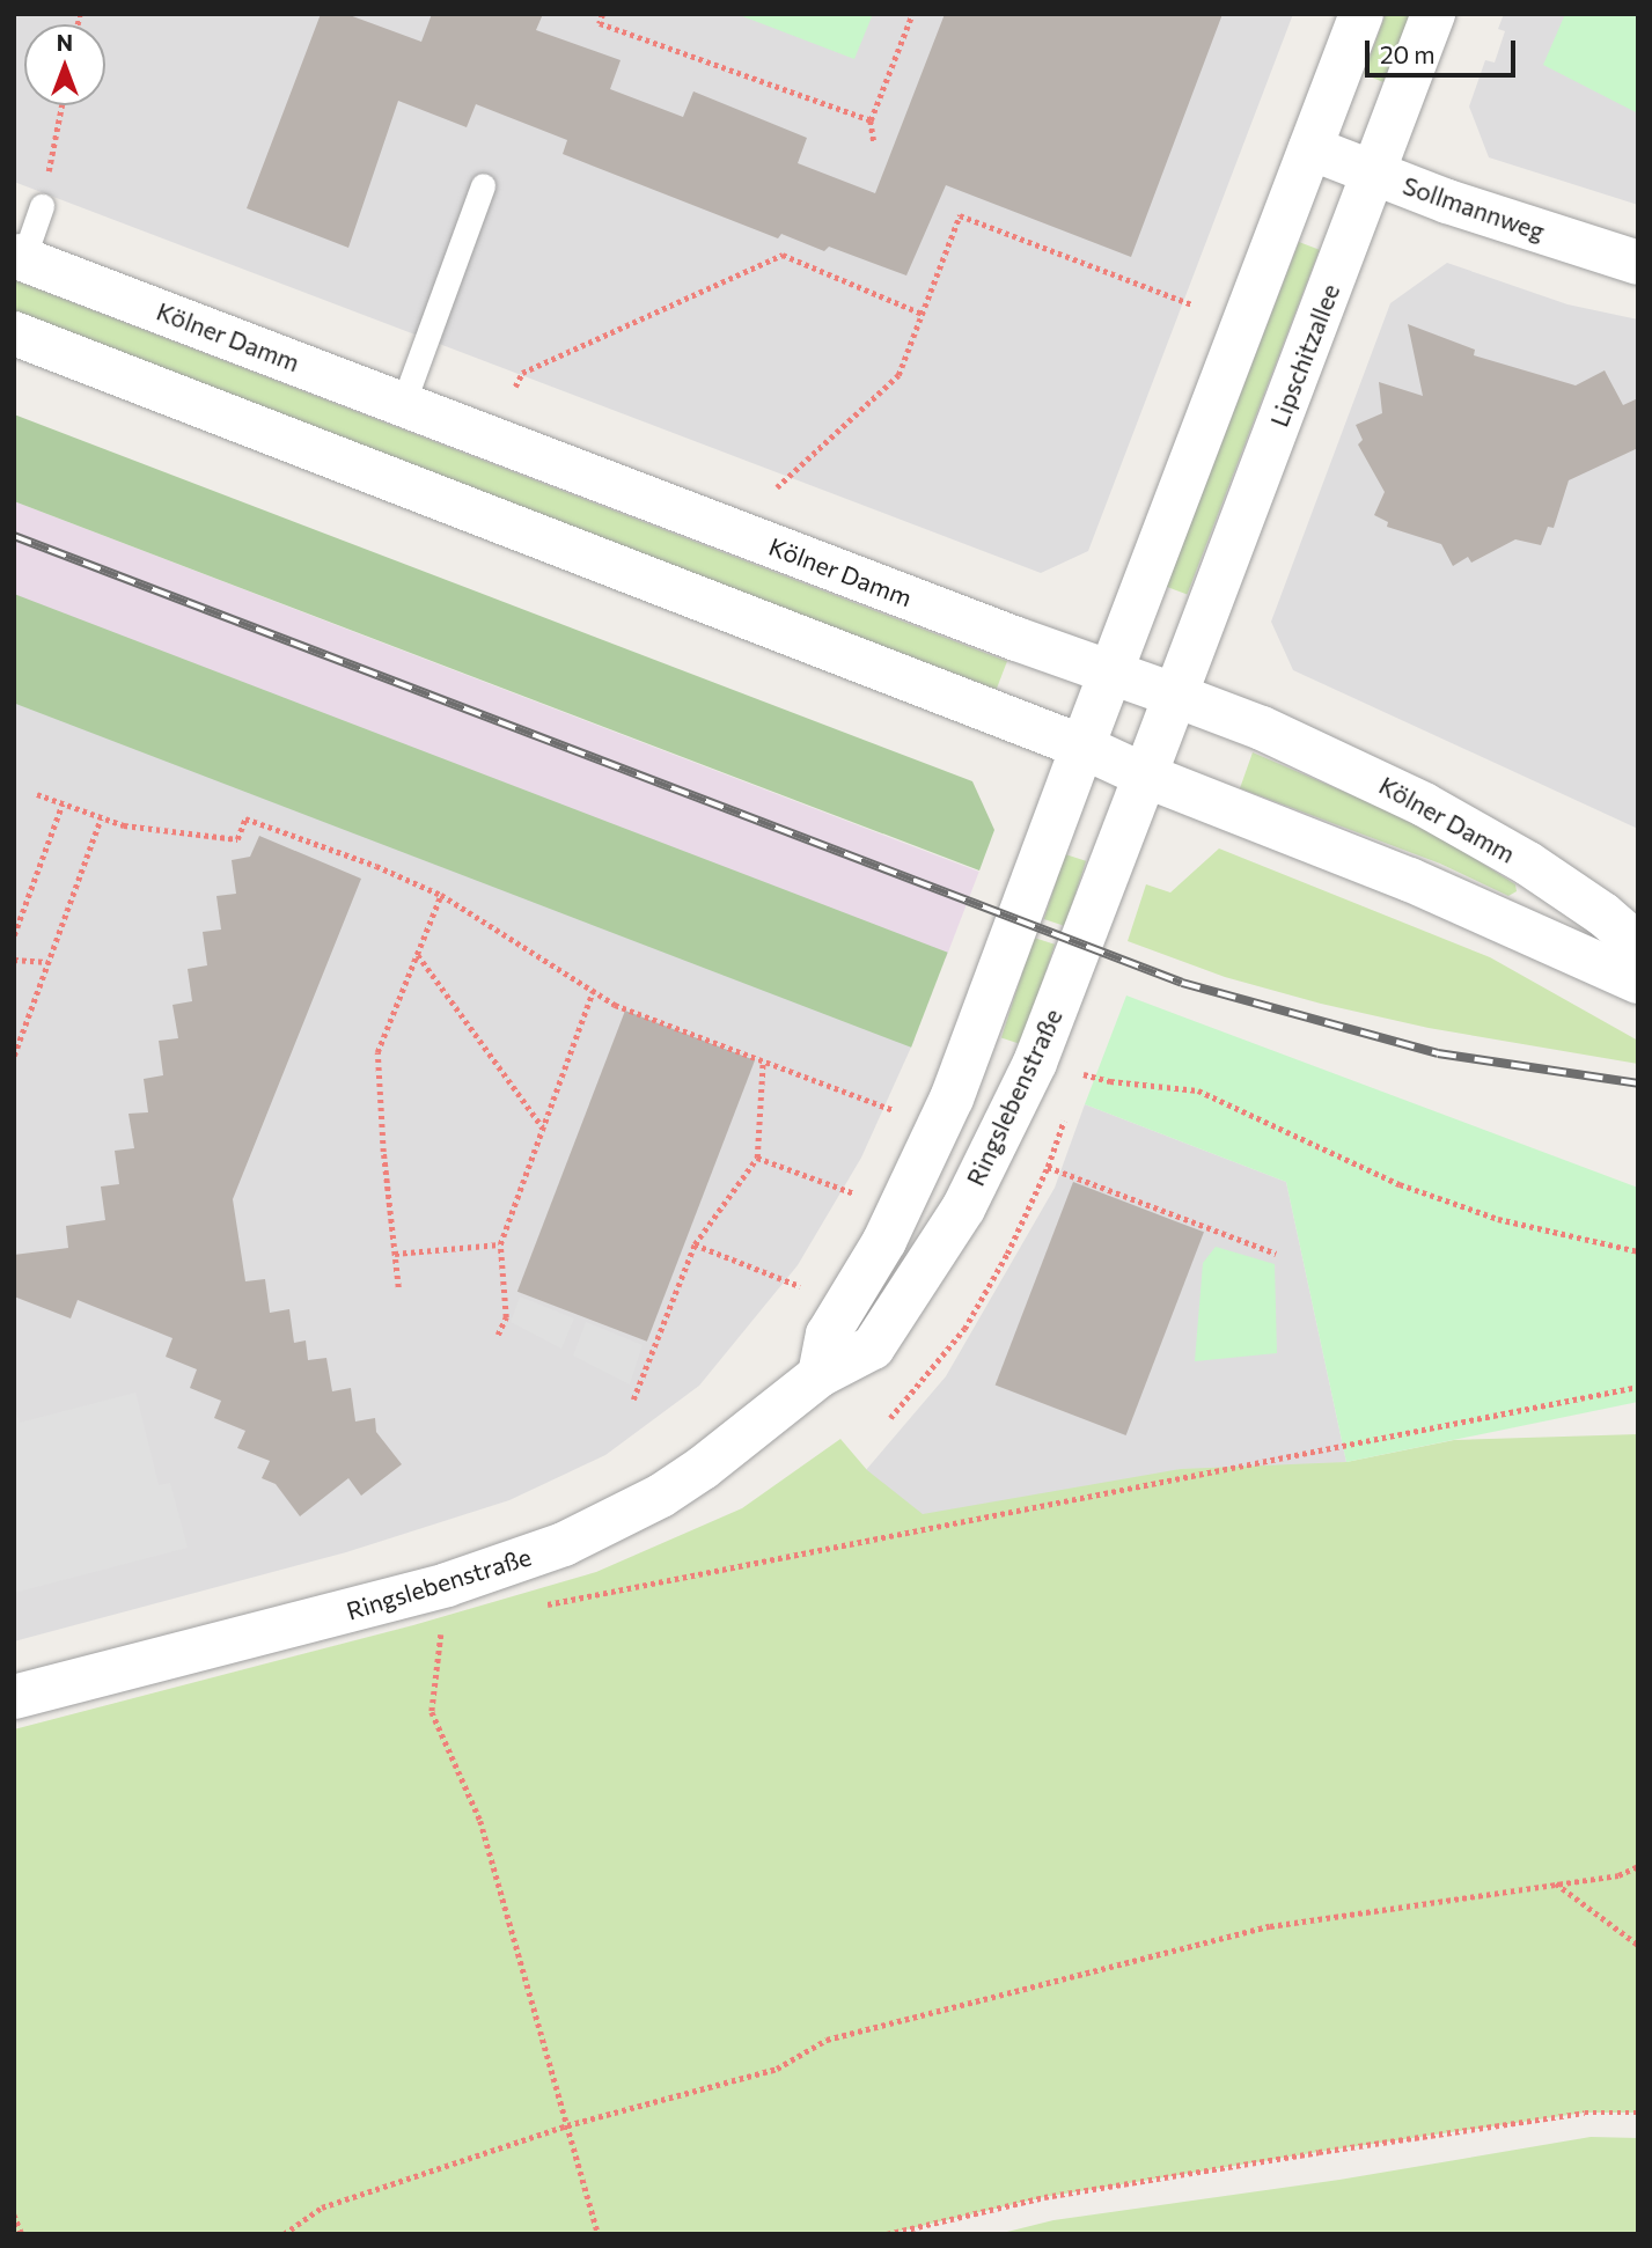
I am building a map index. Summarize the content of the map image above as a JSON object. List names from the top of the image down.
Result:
{
  "streets": {
    "street": [
      "Sollmannweg",
      "Kölner Damm",
      "Lipschitzallee",
      "Ringslebenstraße"
    ]
  },
  "crossings": [
    ["Sollmannweg", "Lipschitzallee"],
    ["Kölner Damm", "Lipschitzallee"],
    ["Lipschitzallee", "Ringslebenstraße"]
  ],
  "scale_bar": "20 m",
  "north": "top"
}
